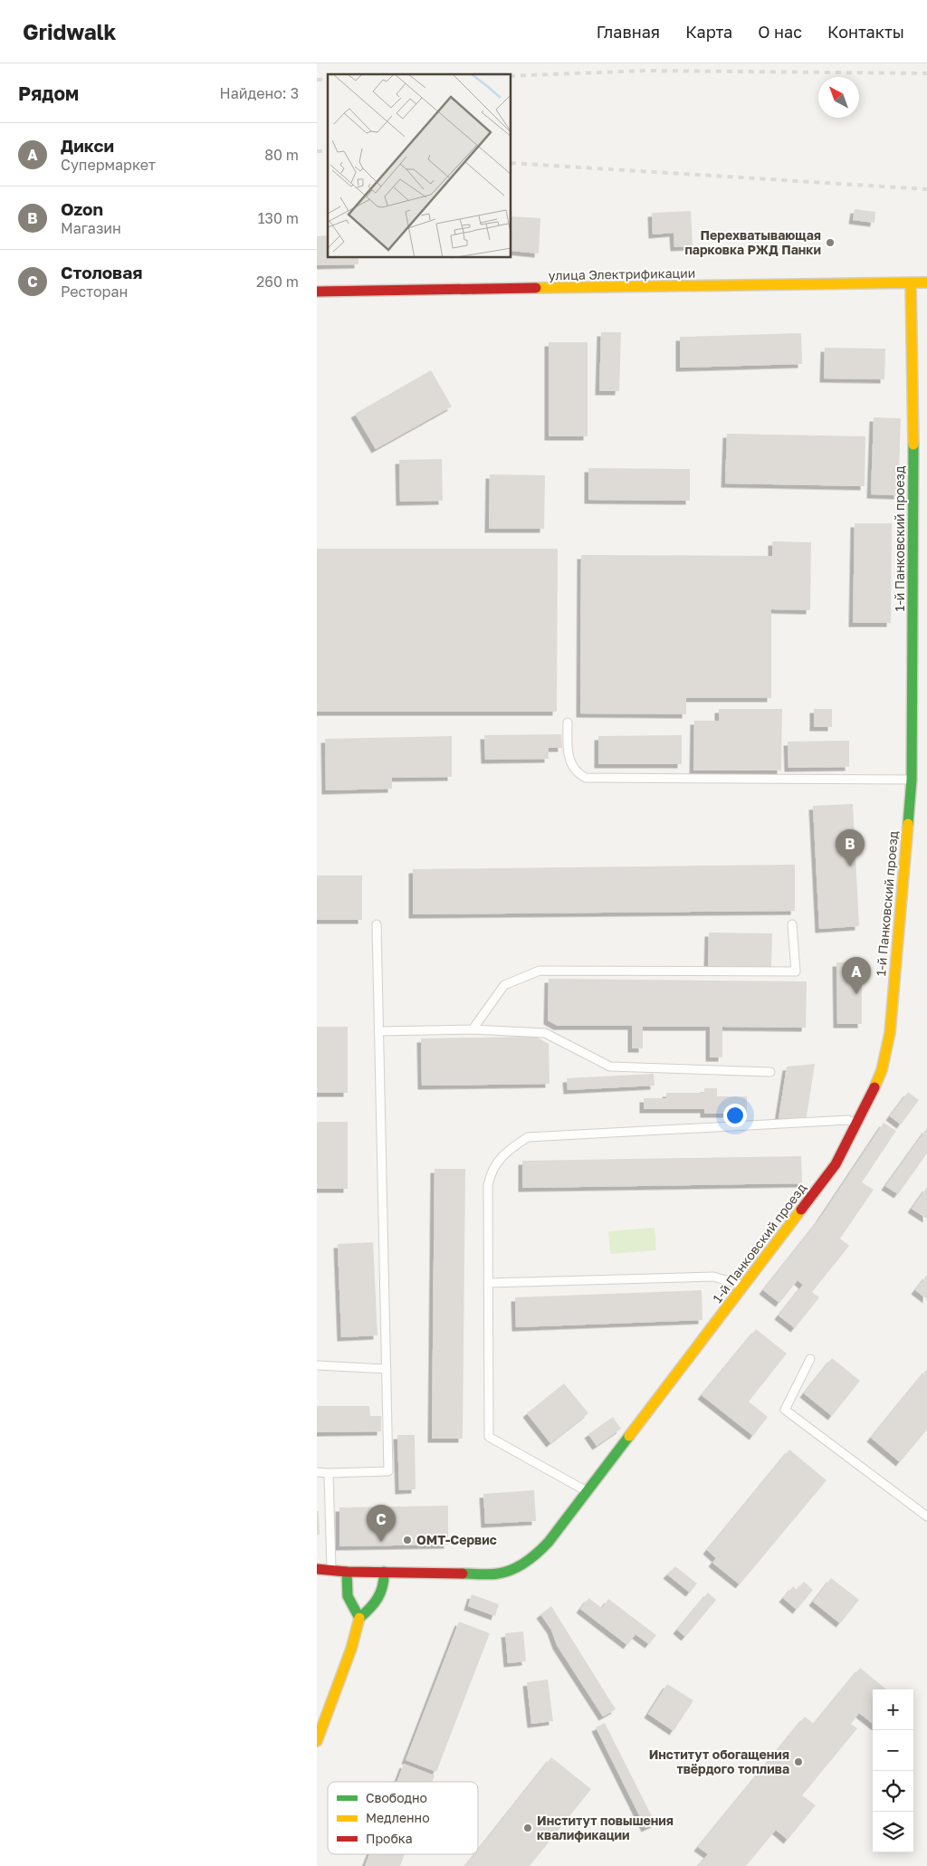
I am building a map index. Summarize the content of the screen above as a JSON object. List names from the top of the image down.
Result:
{
  "streets": {
    "street": ["улица Электрификации", "1-й Панковский проезд"]
  },
  "crossings": [
    ["улица Электрификации", "1-й Панковский проезд"]
  ],
  "places": [
    "Перехватывающая парковка РЖД Панки",
    "ОМТ-Сервис",
    "Институт обогащения твёрдого топлива",
    "Институт повышения квалификации"
  ],
  "legend": ["Свободно", "Медленно", "Пробка"],
  "north": "top left",
  "page": {
    "header": "Gridwalk",
    "nav": [
      "Главная",
      "Карта",
      "О нас",
      "Контакты"
    ],
    "heading": ["Рядом", "Найдено: 3"],
    "list": [
      {
        "mark": "A",
        "name": "Дикси",
        "note": "Супермаркет",
        "value": "80 m"
      },
      {
        "mark": "B",
        "name": "Ozon",
        "note": "Магазин",
        "value": "130 m"
      },
      {
        "mark": "C",
        "name": "Столовая",
        "note": "Ресторан",
        "value": "260 m"
      }
    ],
    "pins": ["B", "A", "C"],
    "map_buttons": ["+", "−"]
  }
}
